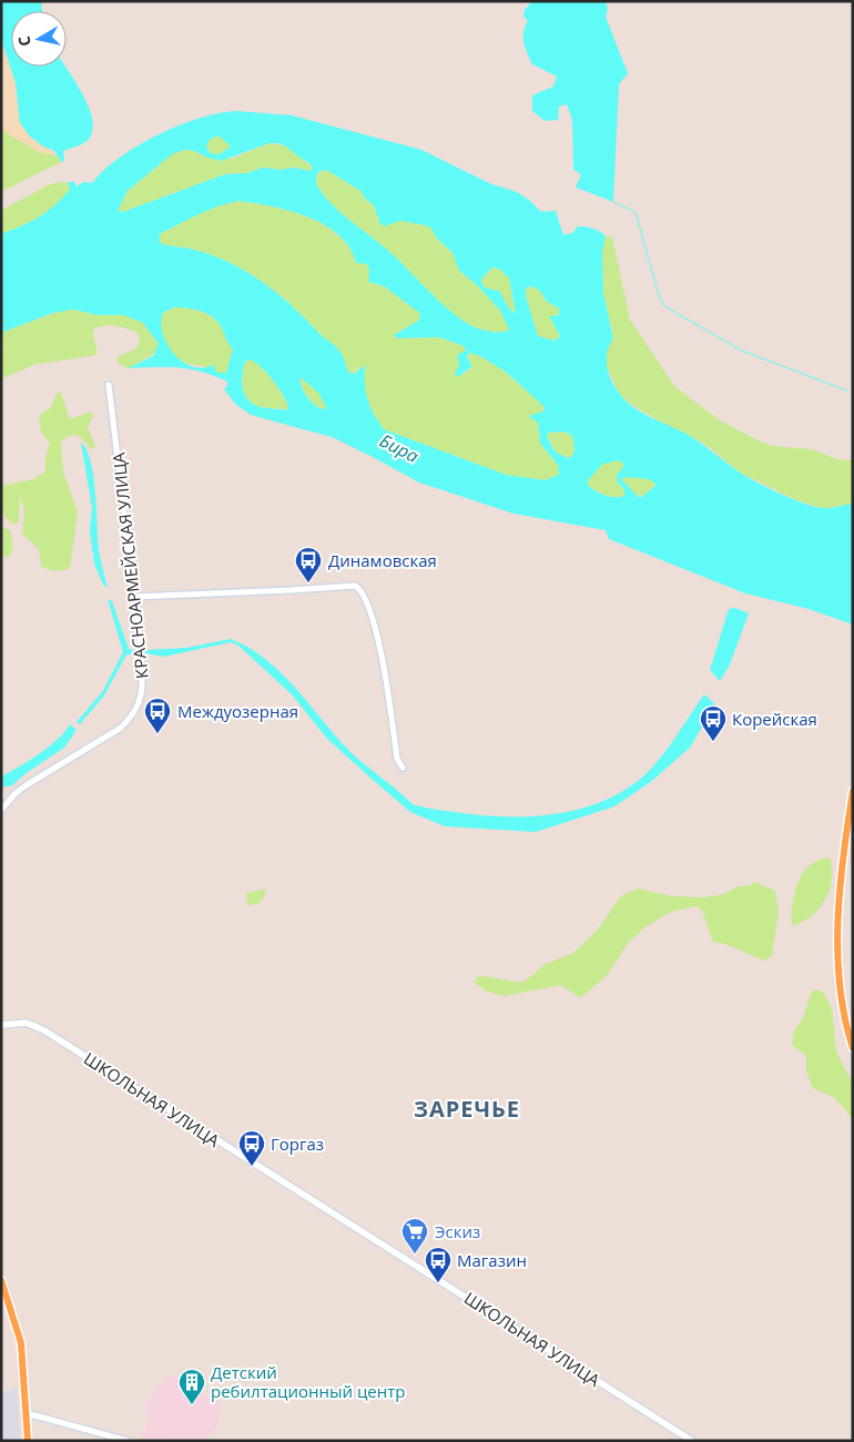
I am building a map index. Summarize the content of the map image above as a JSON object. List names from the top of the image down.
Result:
{
  "streets": {
    "main road": ["ШКОЛЬНАЯ УЛИЦА"],
    "street": ["КРАСНОАРМЕЙСКАЯ УЛИЦА"]
  },
  "districts": ["ЗАРЕЧЬЕ"],
  "water": ["Бира"],
  "places": {
    "bus stop": [
      "Динамовская",
      "Междуозерная",
      "Корейская",
      "Горгаз",
      "Магазин"
    ],
    "supermarket": ["Эскиз"],
    "building": ["Детский ребилтационный центр"]
  },
  "north": "left"
}
